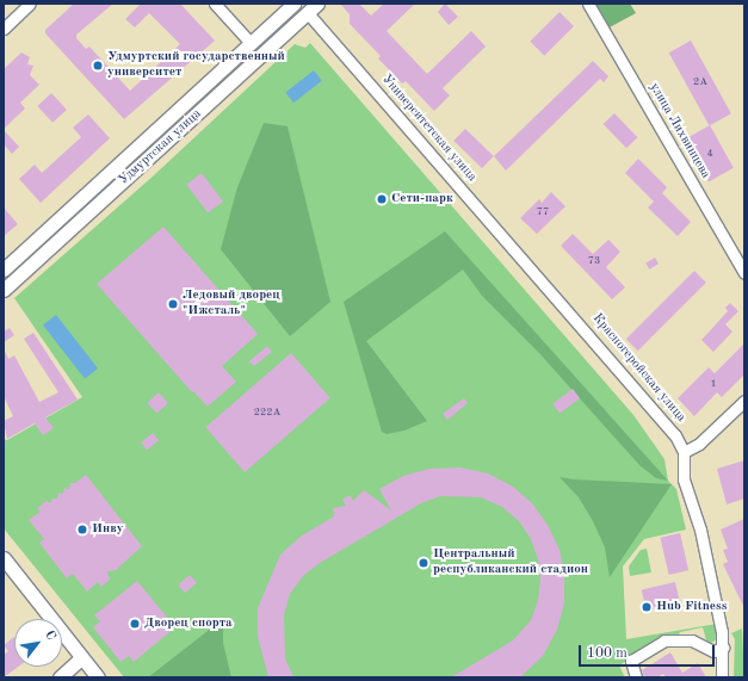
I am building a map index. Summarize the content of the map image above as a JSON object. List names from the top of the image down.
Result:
{
  "streets": {
    "main road": ["Удмуртская улица"],
    "street": ["Университетская улица", "улица Лихвинцева", "Красногеройская улица"]
  },
  "crossings": [
    ["Университетская улица", "Удмуртская улица"],
    ["Университетская улица", "Красногеройская улица"]
  ],
  "places": [
    "Удмуртский государственный университет",
    "Сети-парк",
    "Ледовый дворец \"Ижсталь\"",
    "Инву",
    "Центральный республиканский стадион",
    "Hub Fitness",
    "Дворец спорта"
  ],
  "house_numbers": [
    "2А",
    "4",
    "77",
    "73",
    "1",
    "222А"
  ],
  "scale_bar": "100 m",
  "north": "top right"
}
